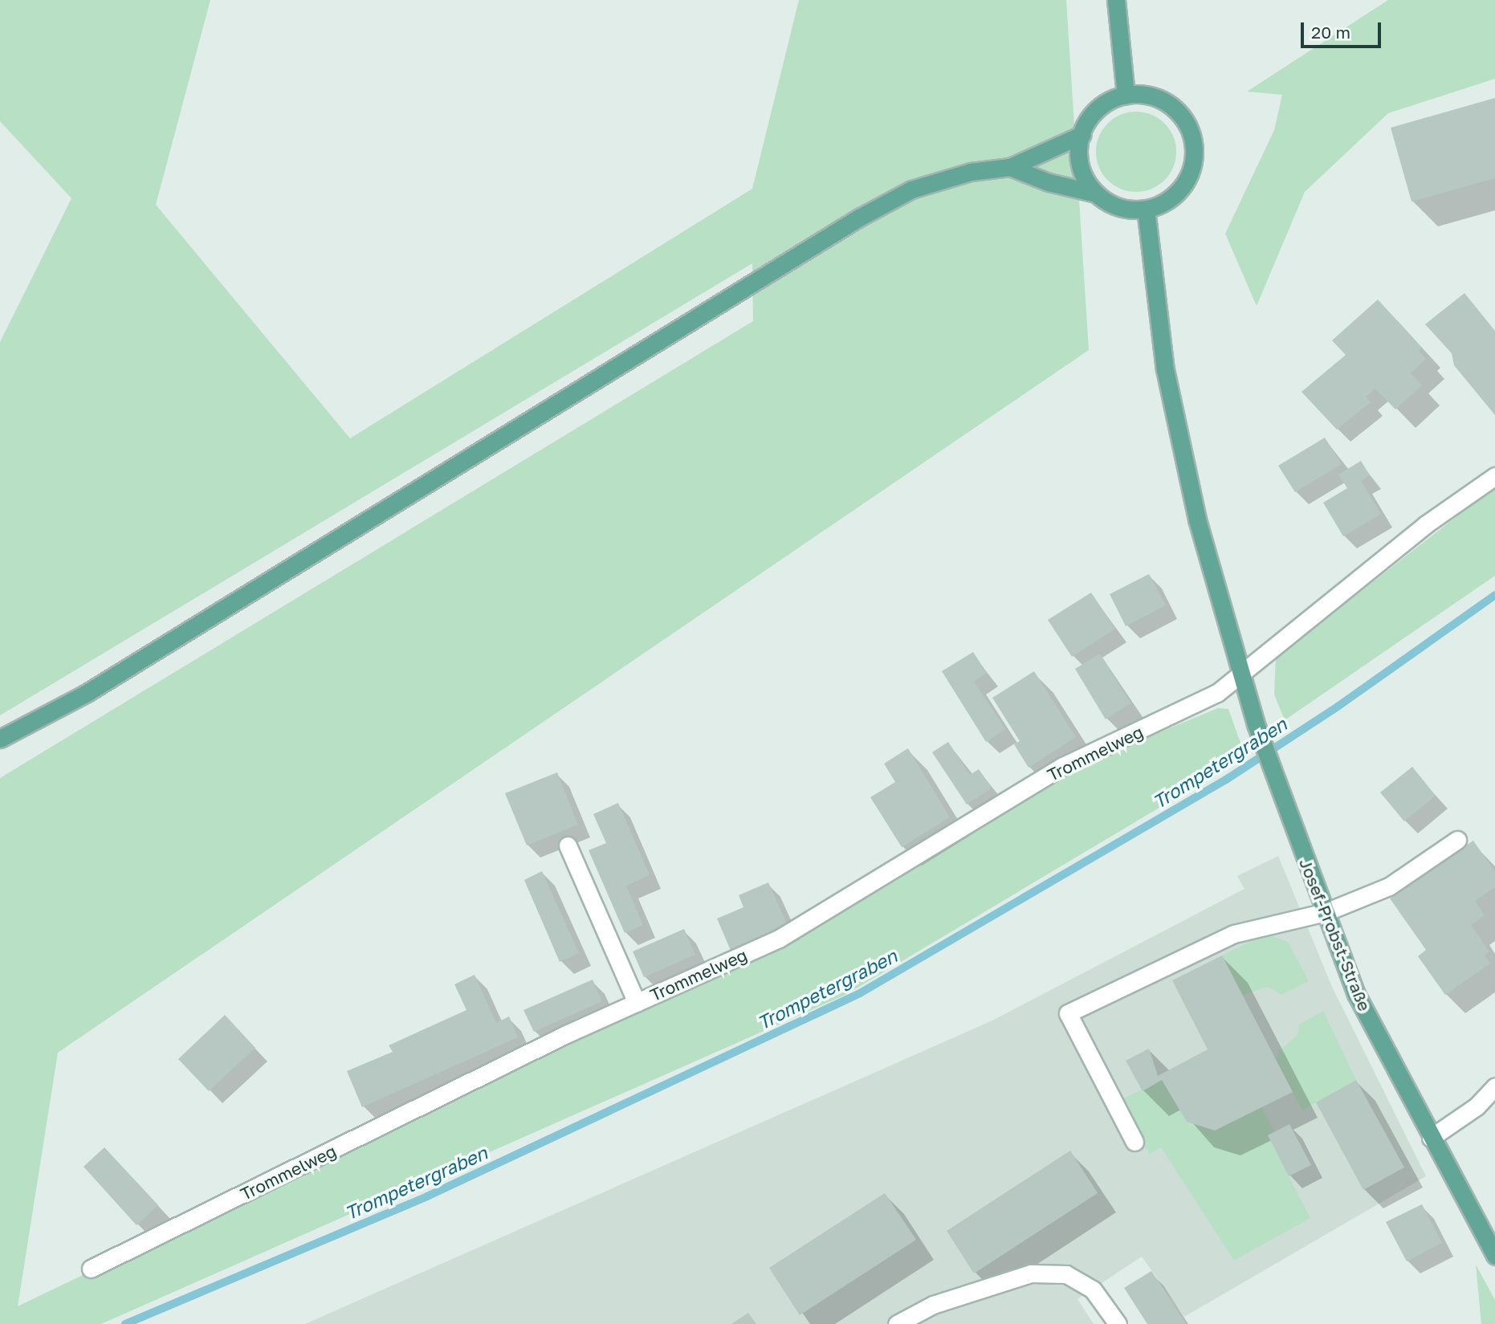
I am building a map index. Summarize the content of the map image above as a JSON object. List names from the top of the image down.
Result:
{
  "streets": {
    "main road": ["Josef-Probst-Straße"],
    "street": ["Trommelweg"]
  },
  "crossings": [
    ["Trommelweg", "Josef-Probst-Straße"]
  ],
  "water": ["Trompetergraben"],
  "scale_bar": "20 m"
}
